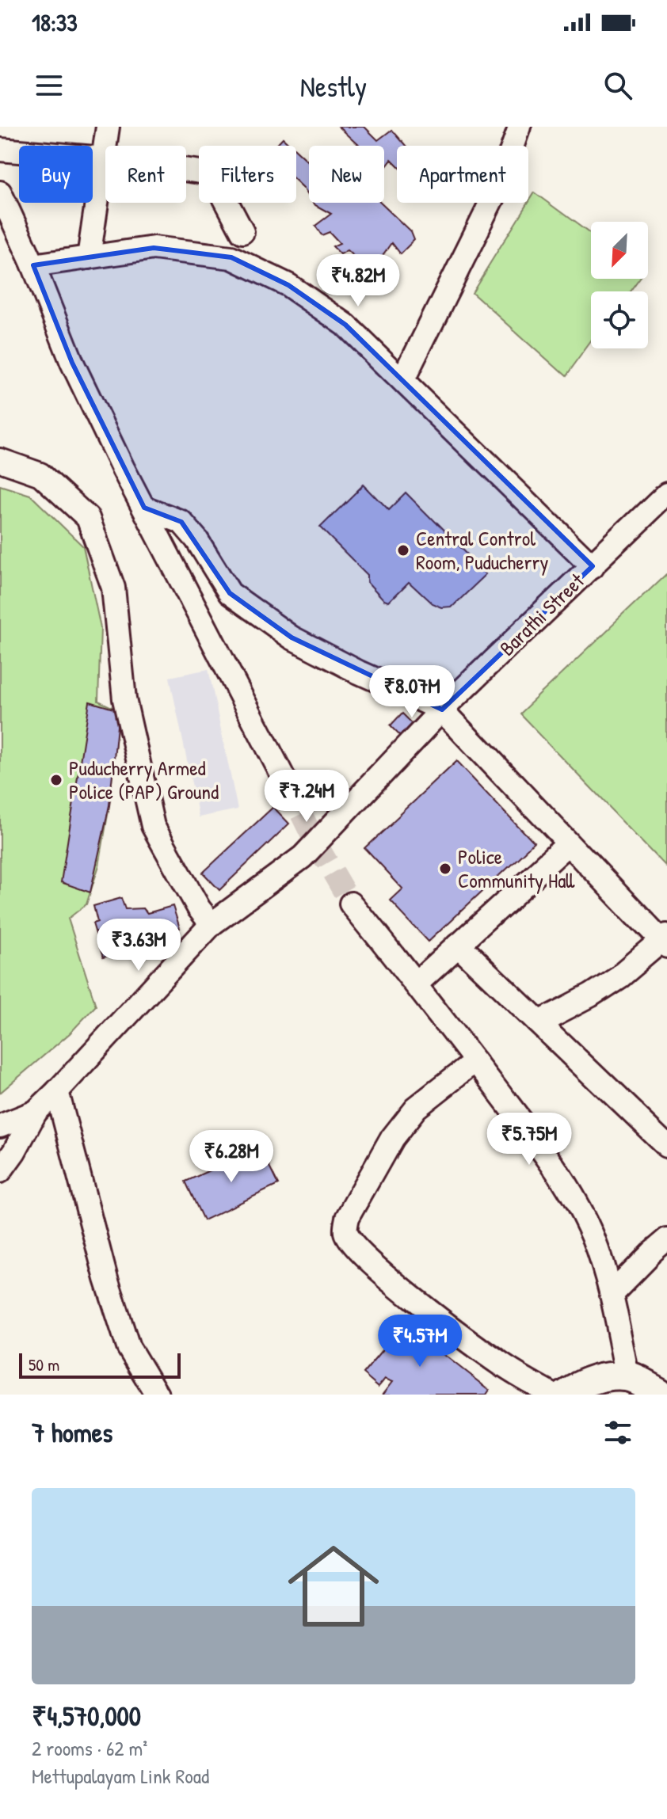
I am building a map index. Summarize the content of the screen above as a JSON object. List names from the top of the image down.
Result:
{
  "streets": {
    "street": ["Barathi Street"]
  },
  "places": ["Central Control Room, Puducherry", "Puducherry Armed Police (PAP) Ground", "Police Community Hall"],
  "scale_bar": "50 m",
  "north": "bottom left",
  "page": {
    "status": "18:33",
    "header": "Nestly",
    "chip": [
      "Buy",
      "Rent",
      "Filters",
      "New",
      "Apartment"
    ],
    "price": [
      "₹4.82M",
      "₹8.07M",
      "₹7.24M",
      "₹3.63M",
      "₹5.75M",
      "₹6.28M",
      "₹4.57M"
    ],
    "scale": "50 m",
    "heading": "7 homes",
    "list": [
      {
        "name": "₹4,570,000",
        "note": "2 rooms · 62 m² · Mettupalayam Link Road"
      }
    ]
  }
}
